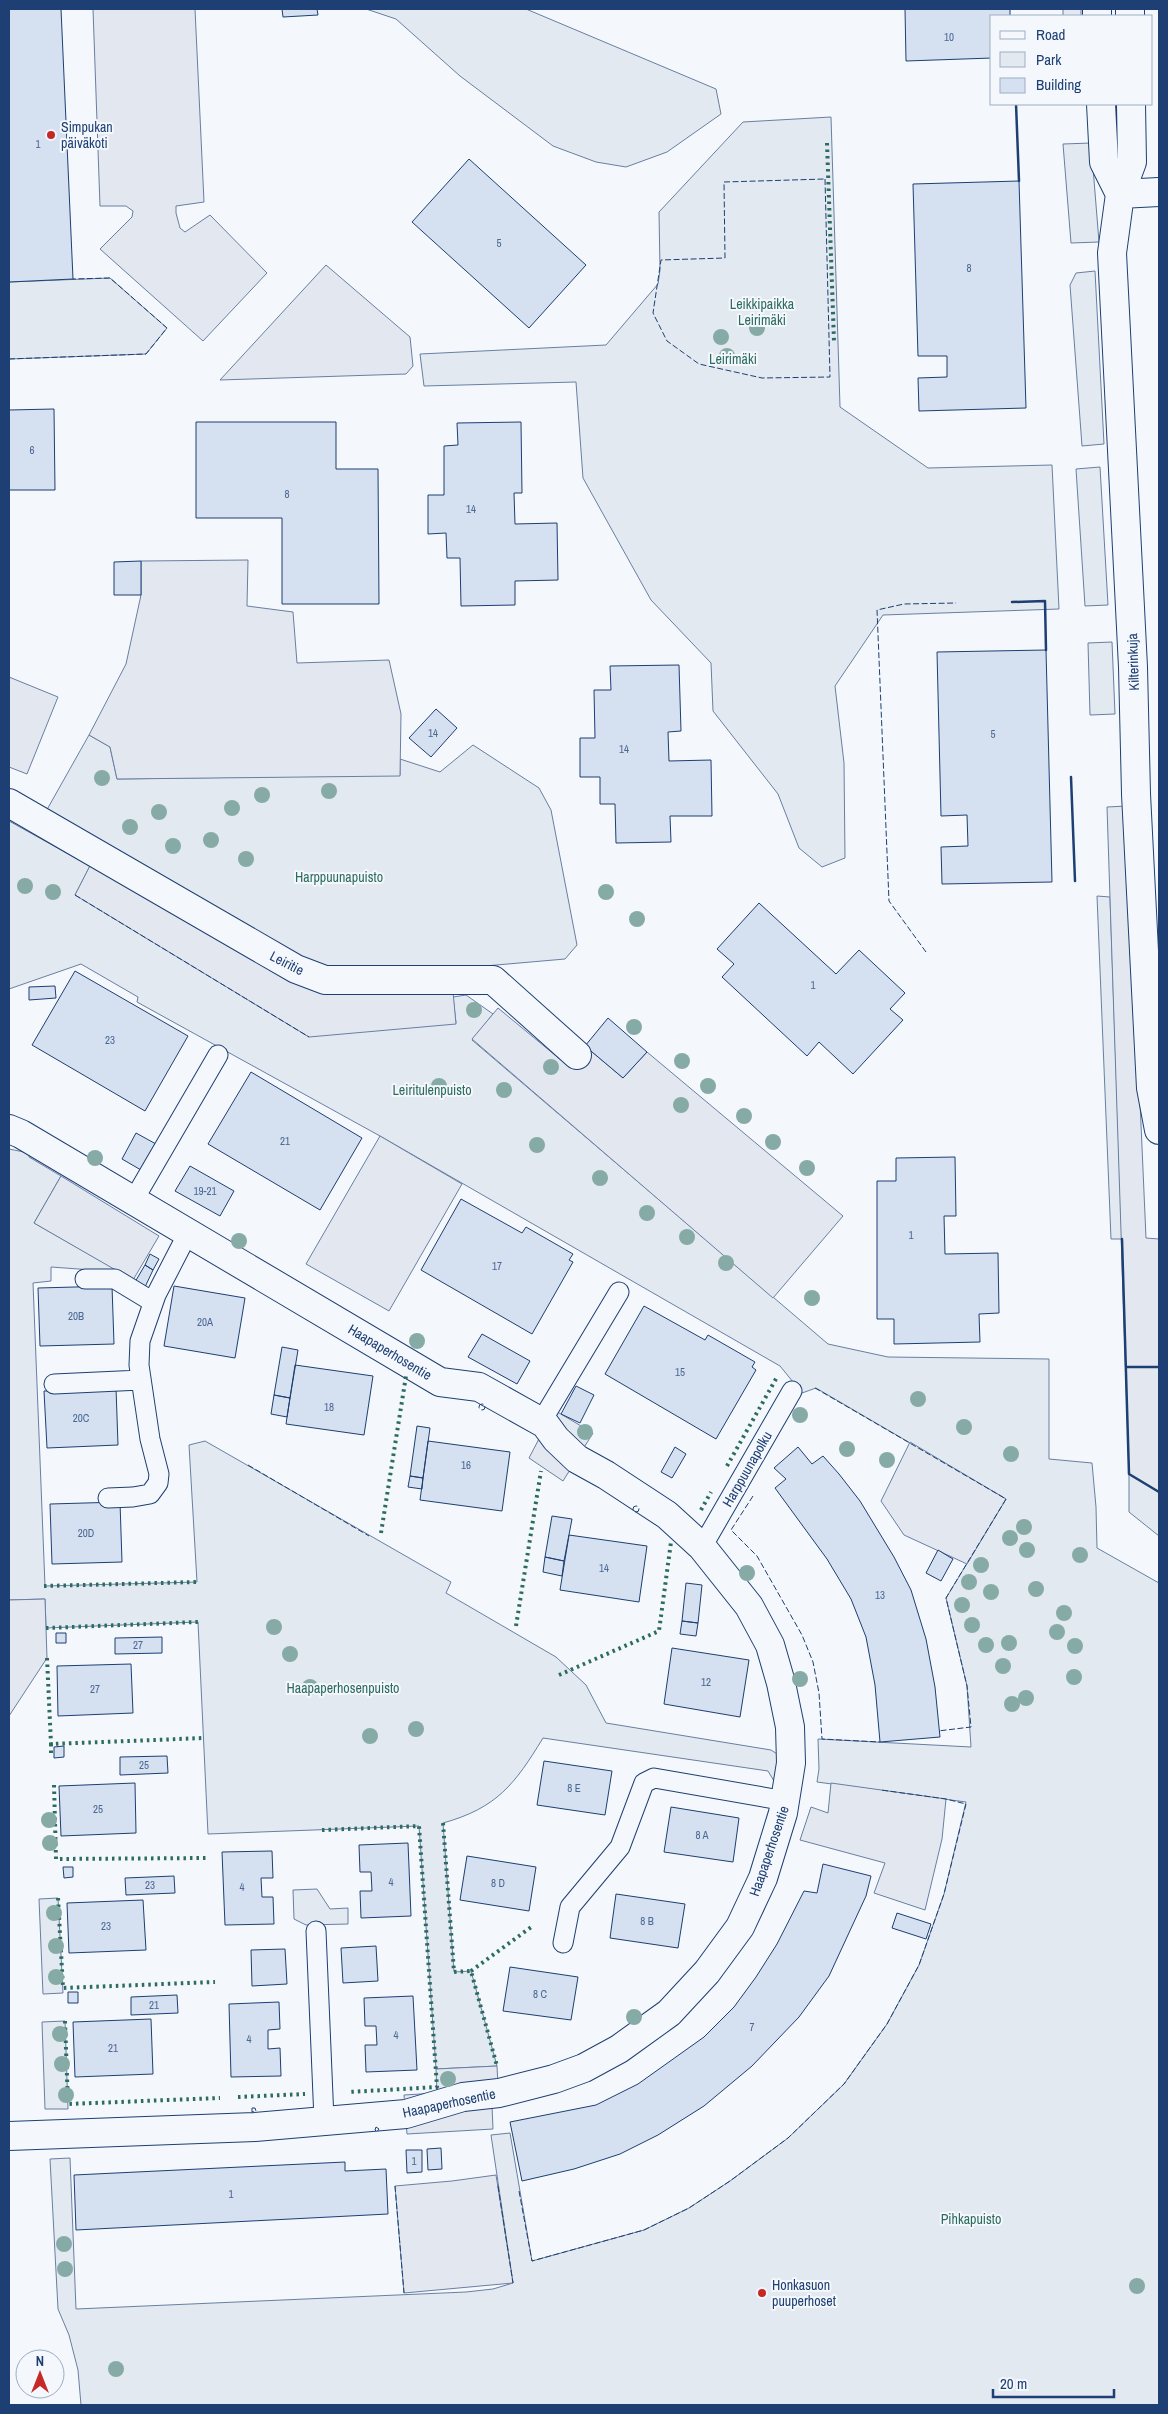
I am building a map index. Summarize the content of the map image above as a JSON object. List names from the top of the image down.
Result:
{
  "streets": {
    "street": ["Kilterinkuja", "Leiritie", "Haapaperhosentie"],
    "lane": ["Harppuunapolku"]
  },
  "crossings": [
    ["Haapaperhosentie", "Harppuunapolku"]
  ],
  "parks": [
    "Leikkipaikka Leirimäki",
    "Leirimäki",
    "Harppuunapuisto",
    "Leiritulenpuisto",
    "Haapaperhosenpuisto",
    "Pihkapuisto"
  ],
  "places": ["Simpukan päiväkoti", "Honkasuon puuperhoset"],
  "house_numbers": [
    "10",
    "1",
    "5",
    "8",
    "6",
    "8",
    "14",
    "14",
    "5",
    "14",
    "1",
    "23",
    "21",
    "19-21",
    "1",
    "17",
    "20B",
    "20A",
    "15",
    "18",
    "20C",
    "16",
    "20D",
    "14",
    "13",
    "27",
    "12",
    "27",
    "25",
    "8 E",
    "25",
    "8 A",
    "4",
    "8 D",
    "23",
    "4",
    "8 B",
    "23",
    "8 C",
    "21",
    "7",
    "4",
    "4",
    "21",
    "1",
    "1"
  ],
  "legend": ["Road", "Park", "Building"],
  "scale_bar": "20 m",
  "north": "top"
}
